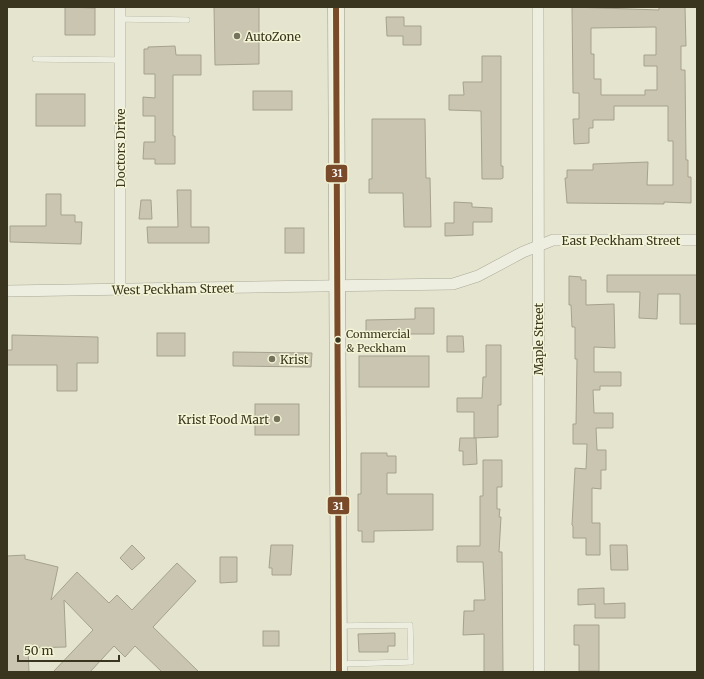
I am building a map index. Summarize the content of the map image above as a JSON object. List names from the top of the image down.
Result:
{
  "streets": {
    "street": [
      "Doctors Drive",
      "East Peckham Street",
      "West Peckham Street",
      "Maple Street"
    ]
  },
  "crossings": [
    ["Doctors Drive", "West Peckham Street"],
    ["East Peckham Street", "West Peckham Street"],
    ["East Peckham Street", "Maple Street"]
  ],
  "places": [
    "AutoZone",
    "Commercial & Peckham",
    "Krist",
    "Krist Food Mart"
  ],
  "lines": ["transit line 31"],
  "scale_bar": "50 m"
}
